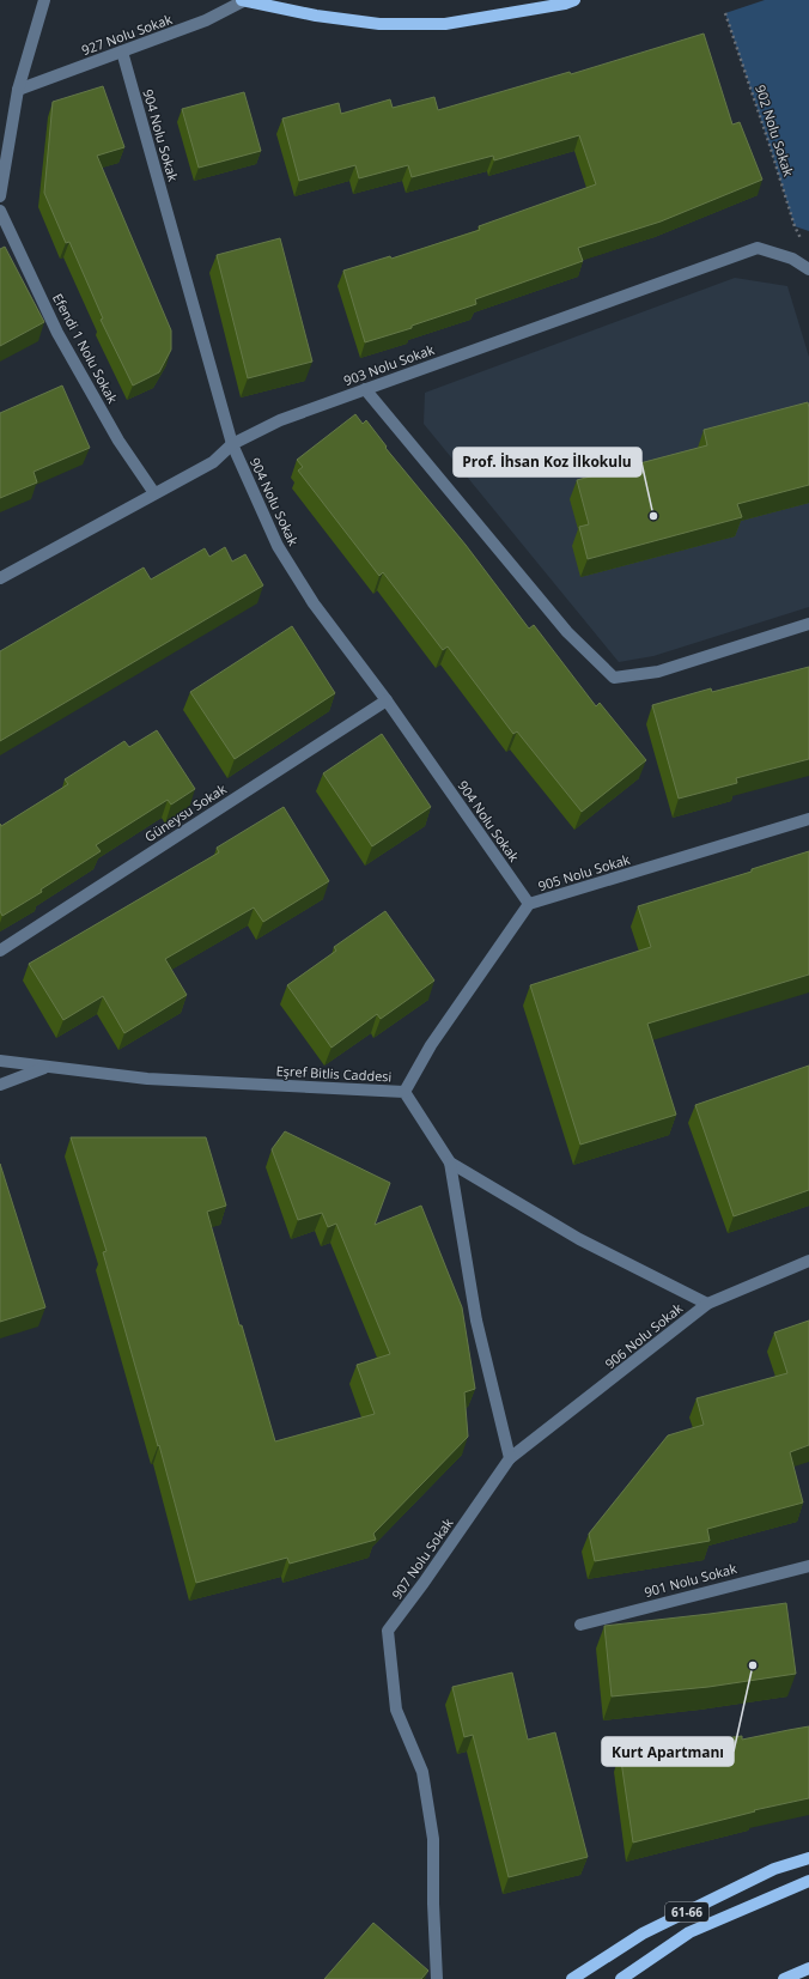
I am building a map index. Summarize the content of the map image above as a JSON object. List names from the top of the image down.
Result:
{
  "streets": {
    "main road": ["61-66"],
    "street": [
      "927 Nolu Sokak",
      "904 Nolu Sokak",
      "Efendi 1 Nolu Sokak",
      "903 Nolu Sokak",
      "Güneysu Sokak",
      "905 Nolu Sokak",
      "Eşref Bitlis Caddesi",
      "906 Nolu Sokak",
      "907 Nolu Sokak",
      "901 Nolu Sokak"
    ],
    "path": ["902 Nolu Sokak"]
  },
  "crossings": [
    ["927 Nolu Sokak", "904 Nolu Sokak"],
    ["904 Nolu Sokak", "903 Nolu Sokak"],
    ["904 Nolu Sokak", "Güneysu Sokak"],
    ["904 Nolu Sokak", "905 Nolu Sokak"],
    ["Efendi 1 Nolu Sokak", "903 Nolu Sokak"],
    ["905 Nolu Sokak", "Eşref Bitlis Caddesi"],
    ["Eşref Bitlis Caddesi", "906 Nolu Sokak"],
    ["906 Nolu Sokak", "907 Nolu Sokak"]
  ],
  "places": ["Prof. İhsan Koz İlkokulu", "Kurt Apartmanı"]
}
